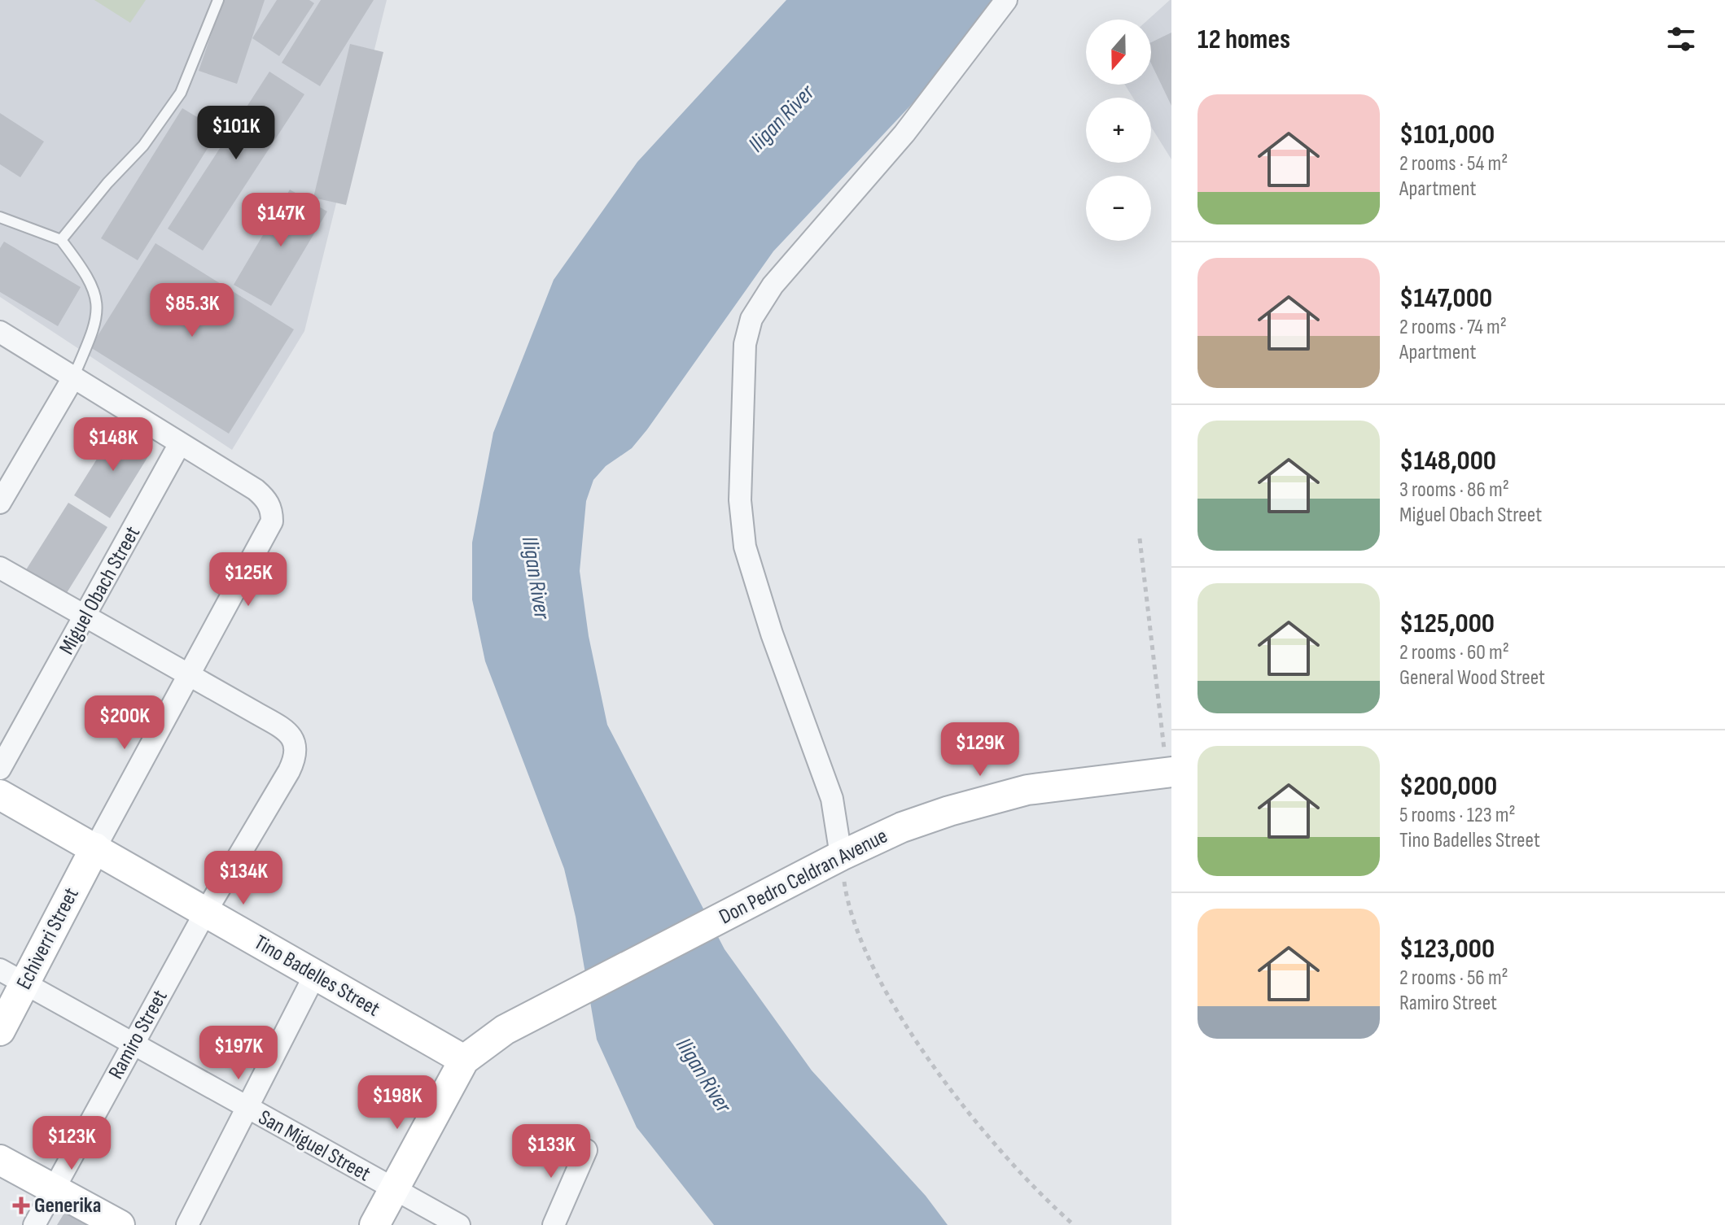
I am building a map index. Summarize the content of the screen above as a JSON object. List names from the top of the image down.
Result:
{
  "streets": {
    "main road": ["Don Pedro Celdran Avenue", "Echiverri Street", "Tino Badelles Street"],
    "street": ["Miguel Obach Street", "Ramiro Street", "San Miguel Street"]
  },
  "crossings": [
    ["Miguel Obach Street", "Ramiro Street"],
    ["Don Pedro Celdran Avenue", "Tino Badelles Street"],
    ["Echiverri Street", "Tino Badelles Street"],
    ["Echiverri Street", "San Miguel Street"],
    ["Tino Badelles Street", "Ramiro Street"],
    ["Ramiro Street", "San Miguel Street"]
  ],
  "water": ["Iligan River"],
  "places": {
    "health": ["Generika"]
  },
  "north": "bottom",
  "page": {
    "heading": "12 homes",
    "map_buttons": ["+", "−"],
    "list": [
      {
        "name": "$101,000",
        "note": "2 rooms · 54 m² · Apartment"
      },
      {
        "name": "$147,000",
        "note": "2 rooms · 74 m² · Apartment"
      },
      {
        "name": "$148,000",
        "note": "3 rooms · 86 m² · Miguel Obach Street"
      },
      {
        "name": "$125,000",
        "note": "2 rooms · 60 m² · General Wood Street"
      },
      {
        "name": "$200,000",
        "note": "5 rooms · 123 m² · Tino Badelles Street"
      },
      {
        "name": "$123,000",
        "note": "2 rooms · 56 m² · Ramiro Street"
      }
    ],
    "price": [
      "$101K",
      "$147K",
      "$85.3K",
      "$148K",
      "$125K",
      "$200K",
      "$129K",
      "$134K",
      "$197K",
      "$198K",
      "$123K",
      "$133K"
    ]
  }
}
